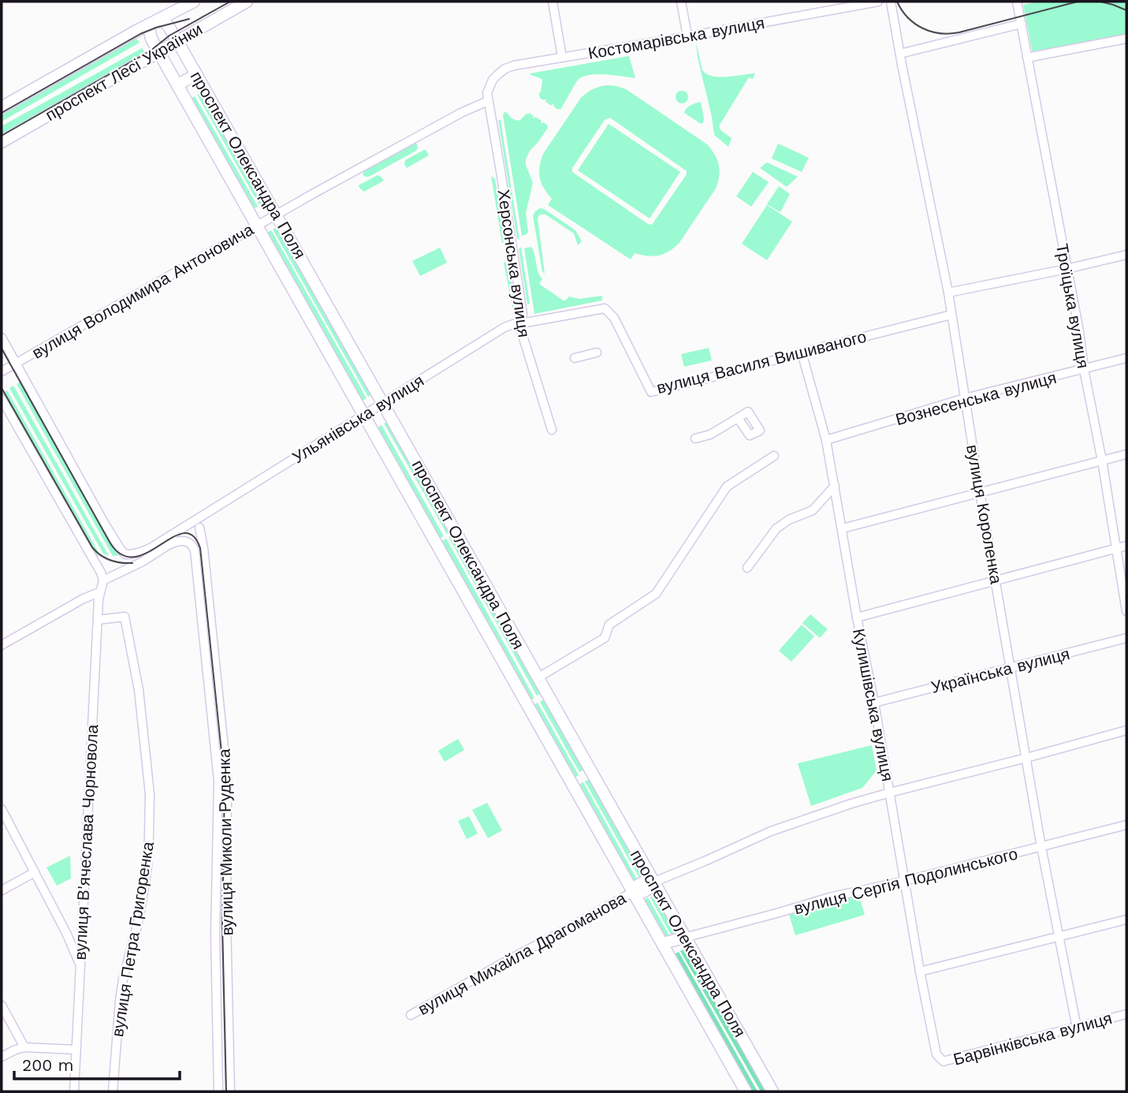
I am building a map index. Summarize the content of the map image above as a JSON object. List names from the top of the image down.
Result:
{
  "streets": {
    "main road": ["проспект Лесі Українки", "проспект Олександра Поля"],
    "street": [
      "Костомарівська вулиця",
      "Херсонська вулиця",
      "вулиця Володимира Антоновича",
      "Троїцька вулиця",
      "вулиця Василя Вишиваного",
      "Вознесенська вулиця",
      "Ульянівська вулиця",
      "вулиця Короленка",
      "Українська вулиця",
      "Кулишівська вулиця",
      "вулиця В'ячеслава Чорновола",
      "вулиця Миколи Руденка",
      "вулиця Сергія Подолинського",
      "вулиця Петра Григоренка",
      "вулиця Михайла Драгоманова",
      "Барвінківська вулиця"
    ]
  },
  "crossings": [
    ["Костомарівська вулиця", "Херсонська вулиця"],
    ["Костомарівська вулиця", "вулиця Володимира Антоновича"],
    ["проспект Лесі Українки", "проспект Олександра Поля"],
    ["проспект Олександра Поля", "вулиця Володимира Антоновича"],
    ["проспект Олександра Поля", "Ульянівська вулиця"],
    ["проспект Олександра Поля", "вулиця Сергія Подолинського"],
    ["проспект Олександра Поля", "вулиця Михайла Драгоманова"],
    ["Херсонська вулиця", "вулиця Володимира Антоновича"],
    ["Херсонська вулиця", "вулиця Василя Вишиваного"],
    ["Херсонська вулиця", "Ульянівська вулиця"],
    ["Троїцька вулиця", "Вознесенська вулиця"],
    ["вулиця Василя Вишиваного", "Ульянівська вулиця"],
    ["вулиця Василя Вишиваного", "вулиця Короленка"],
    ["вулиця Василя Вишиваного", "Кулишівська вулиця"],
    ["Вознесенська вулиця", "вулиця Короленка"],
    ["Вознесенська вулиця", "Кулишівська вулиця"],
    ["Ульянівська вулиця", "вулиця В'ячеслава Чорновола"],
    ["Ульянівська вулиця", "вулиця Миколи Руденка"],
    ["вулиця Короленка", "Українська вулиця"],
    ["вулиця Короленка", "вулиця Сергія Подолинського"],
    ["вулиця Короленка", "Барвінківська вулиця"],
    ["Українська вулиця", "Кулишівська вулиця"],
    ["Кулишівська вулиця", "вулиця Сергія Подолинського"],
    ["Кулишівська вулиця", "Барвінківська вулиця"],
    ["вулиця В'ячеслава Чорновола", "вулиця Петра Григоренка"]
  ],
  "scale_bar": "200 m"
}
